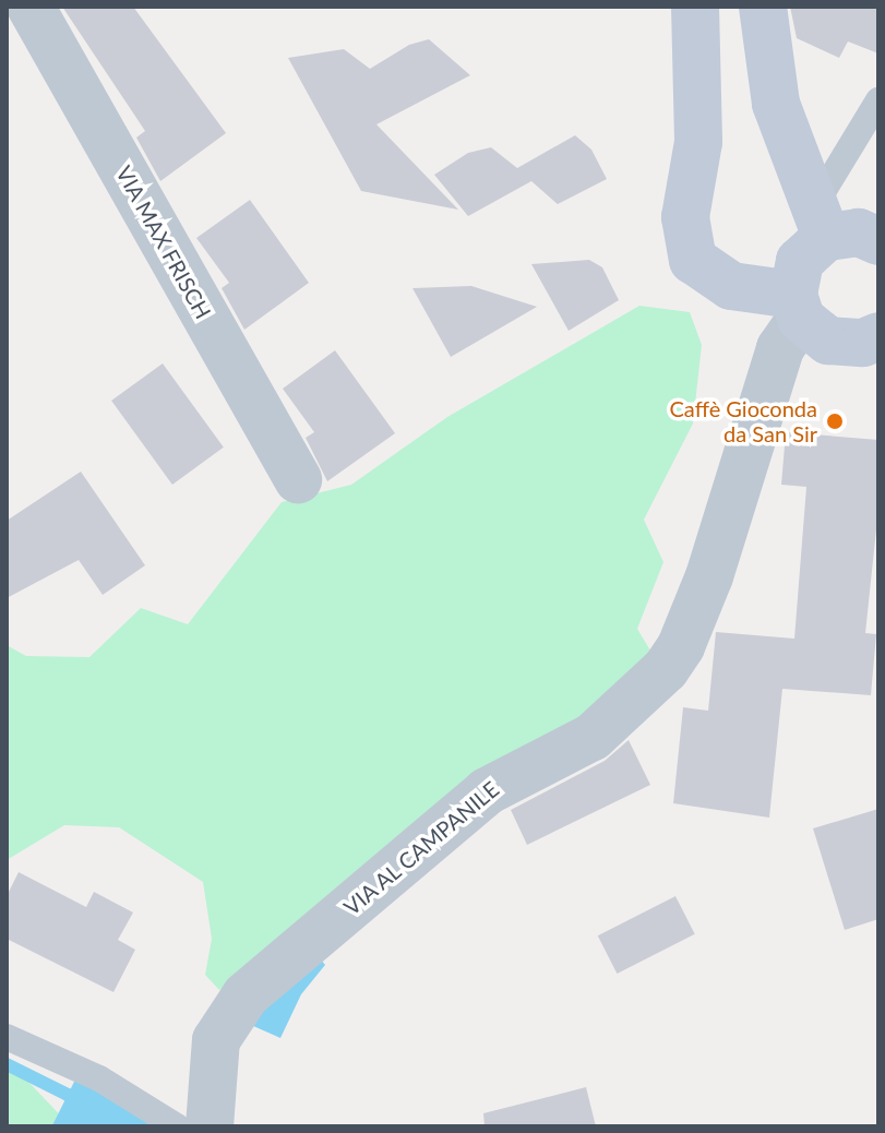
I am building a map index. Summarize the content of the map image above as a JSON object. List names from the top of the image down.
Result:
{
  "streets": {
    "street": ["VIA MAX FRISCH", "VIA AL CAMPANILE"]
  },
  "places": ["Caffè Gioconda da San Sir"]
}
